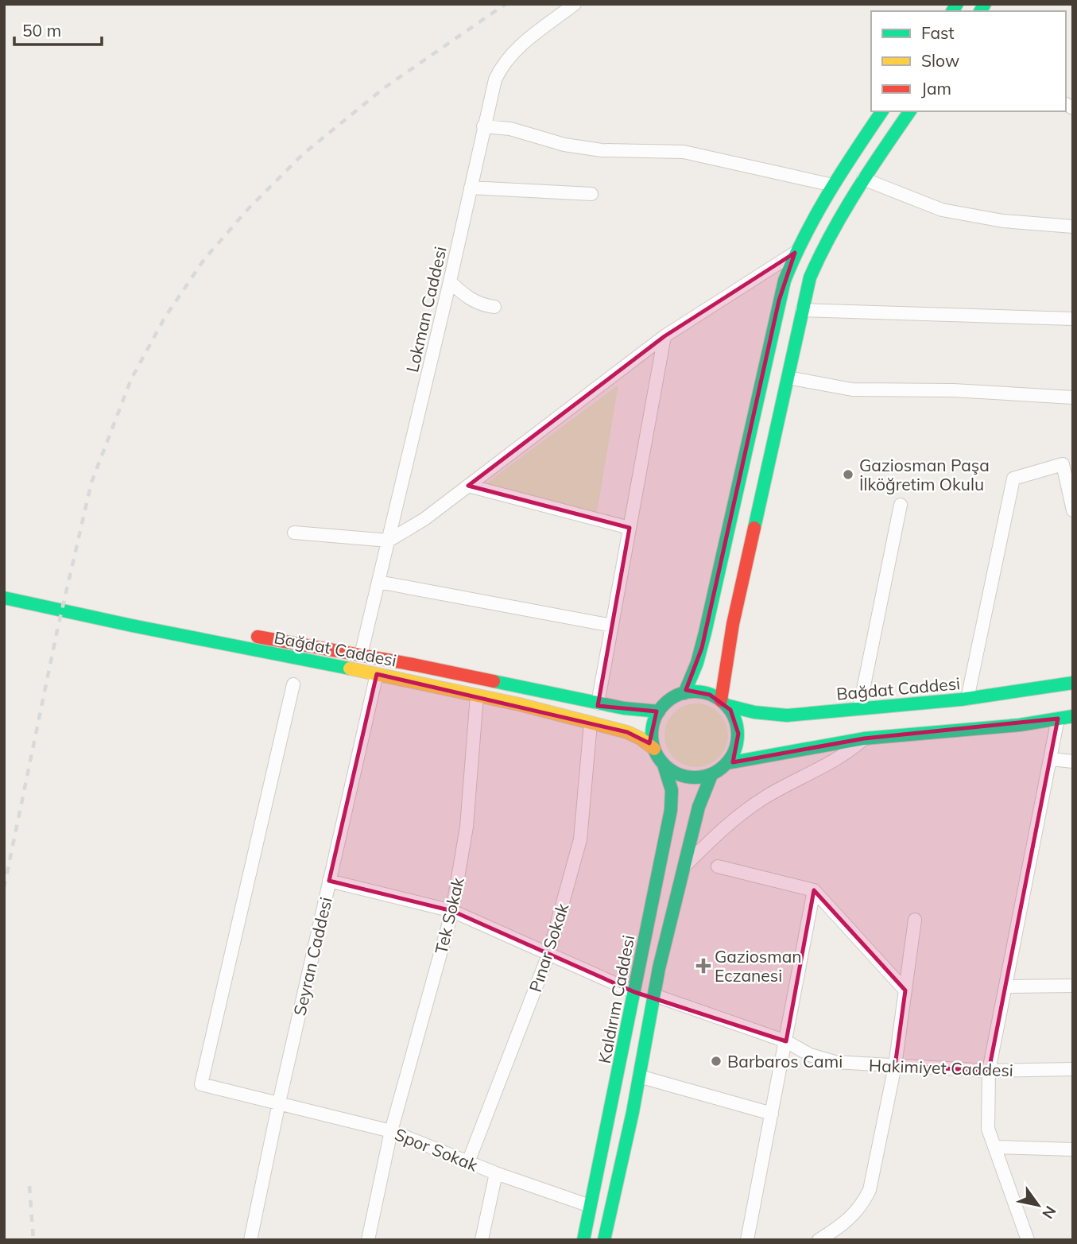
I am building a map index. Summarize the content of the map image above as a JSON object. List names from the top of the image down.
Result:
{
  "streets": {
    "main road": ["Bağdat Caddesi", "Kaldırım Caddesi"],
    "street": [
      "Lokman Caddesi",
      "Tek Sokak",
      "Pınar Sokak",
      "Seyran Caddesi",
      "Hakimiyet Caddesi",
      "Spor Sokak"
    ]
  },
  "crossings": [
    ["Lokman Caddesi", "Bağdat Caddesi"],
    ["Bağdat Caddesi", "Tek Sokak"],
    ["Bağdat Caddesi", "Pınar Sokak"],
    ["Bağdat Caddesi", "Seyran Caddesi"],
    ["Bağdat Caddesi", "Kaldırım Caddesi"],
    ["Tek Sokak", "Spor Sokak"],
    ["Pınar Sokak", "Spor Sokak"],
    ["Seyran Caddesi", "Spor Sokak"],
    ["Kaldırım Caddesi", "Spor Sokak"]
  ],
  "places": {
    "other": ["Gaziosman Paşa İlköğretim Okulu", "Barbaros Cami"],
    "health": ["Gaziosman Eczanesi"]
  },
  "legend": ["Fast", "Slow", "Jam"],
  "scale_bar": "50 m",
  "north": "bottom right"
}
